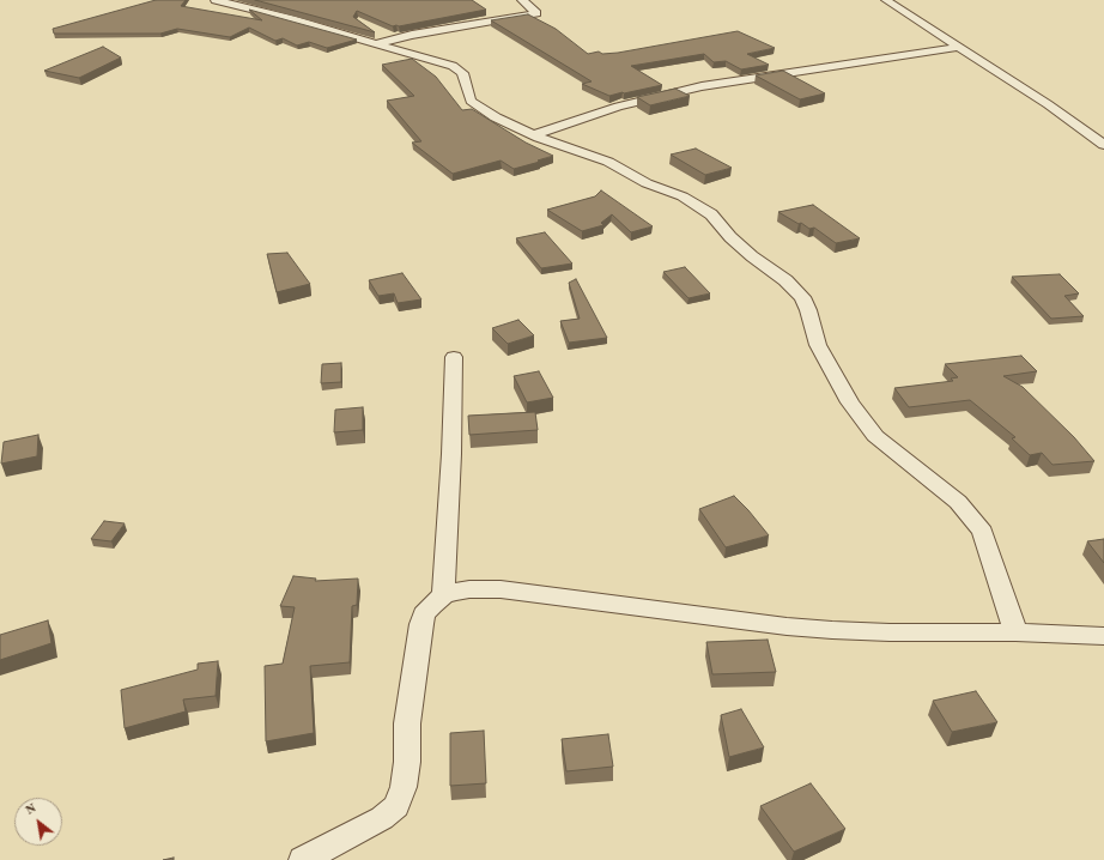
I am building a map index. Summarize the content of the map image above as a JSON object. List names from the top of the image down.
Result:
{
  "north": "top left"
}
